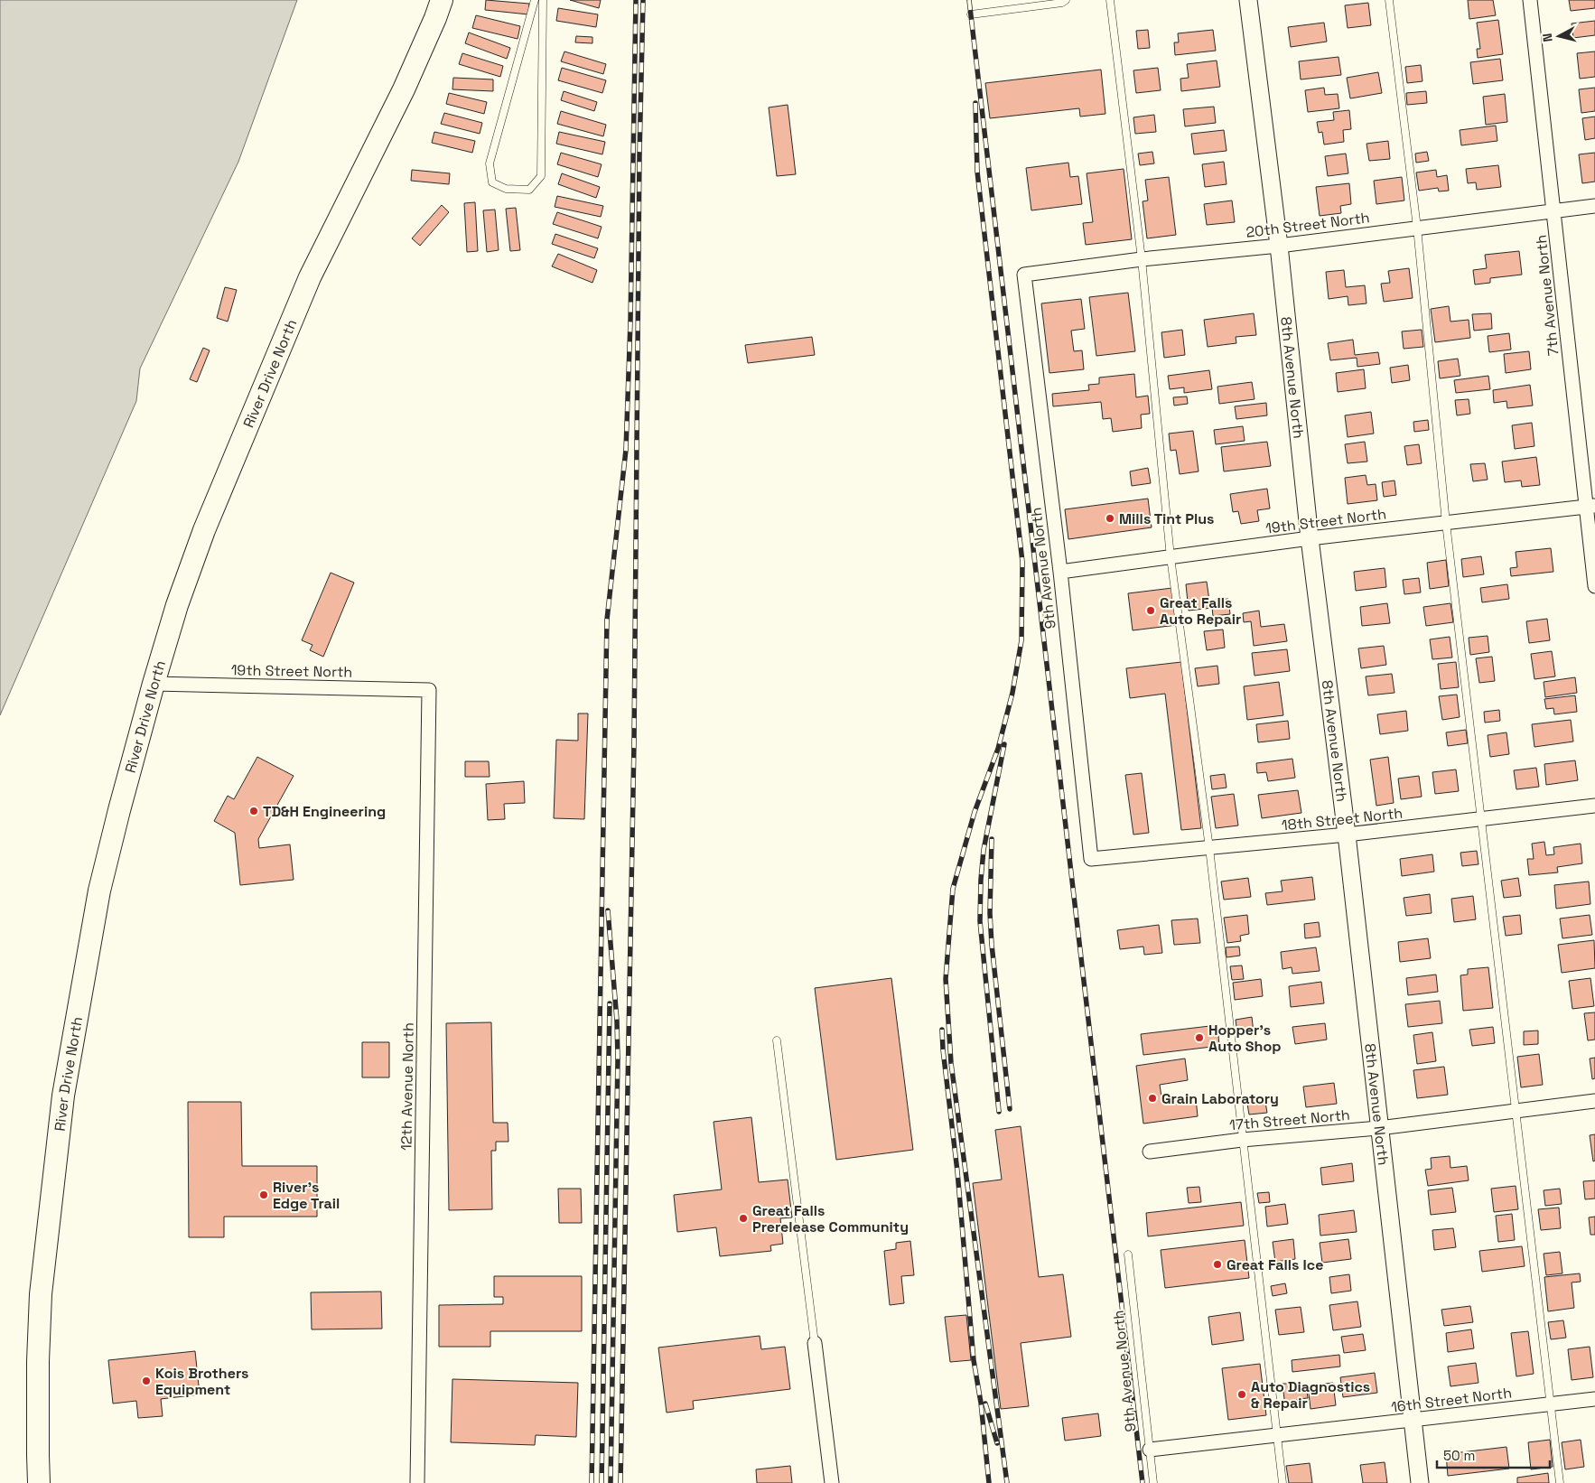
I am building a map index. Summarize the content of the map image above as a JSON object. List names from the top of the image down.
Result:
{
  "streets": {
    "main road": ["River Drive North"],
    "street": [
      "20th Street North",
      "7th Avenue North",
      "8th Avenue North",
      "19th Street North",
      "9th Avenue North",
      "18th Street North",
      "12th Avenue North",
      "17th Street North",
      "16th Street North"
    ]
  },
  "crossings": [
    ["20th Street North", "7th Avenue North"],
    ["20th Street North", "8th Avenue North"],
    ["20th Street North", "9th Avenue North"],
    ["7th Avenue North", "19th Street North"],
    ["River Drive North", "19th Street North"],
    ["8th Avenue North", "19th Street North"],
    ["8th Avenue North", "18th Street North"],
    ["8th Avenue North", "17th Street North"],
    ["8th Avenue North", "16th Street North"],
    ["19th Street North", "9th Avenue North"],
    ["19th Street North", "12th Avenue North"],
    ["9th Avenue North", "18th Street North"],
    ["9th Avenue North", "16th Street North"]
  ],
  "places": [
    "Mills Tint Plus",
    "Great Falls Auto Repair",
    "TD&H Engineering",
    "Hopper's Auto Shop",
    "Grain Laboratory",
    "River's Edge Trail",
    "Great Falls Prerelease Community",
    "Great Falls Ice",
    "Kois Brothers Equipment",
    "Auto Diagnostics & Repair"
  ],
  "scale_bar": "50 m",
  "north": "left"
}
